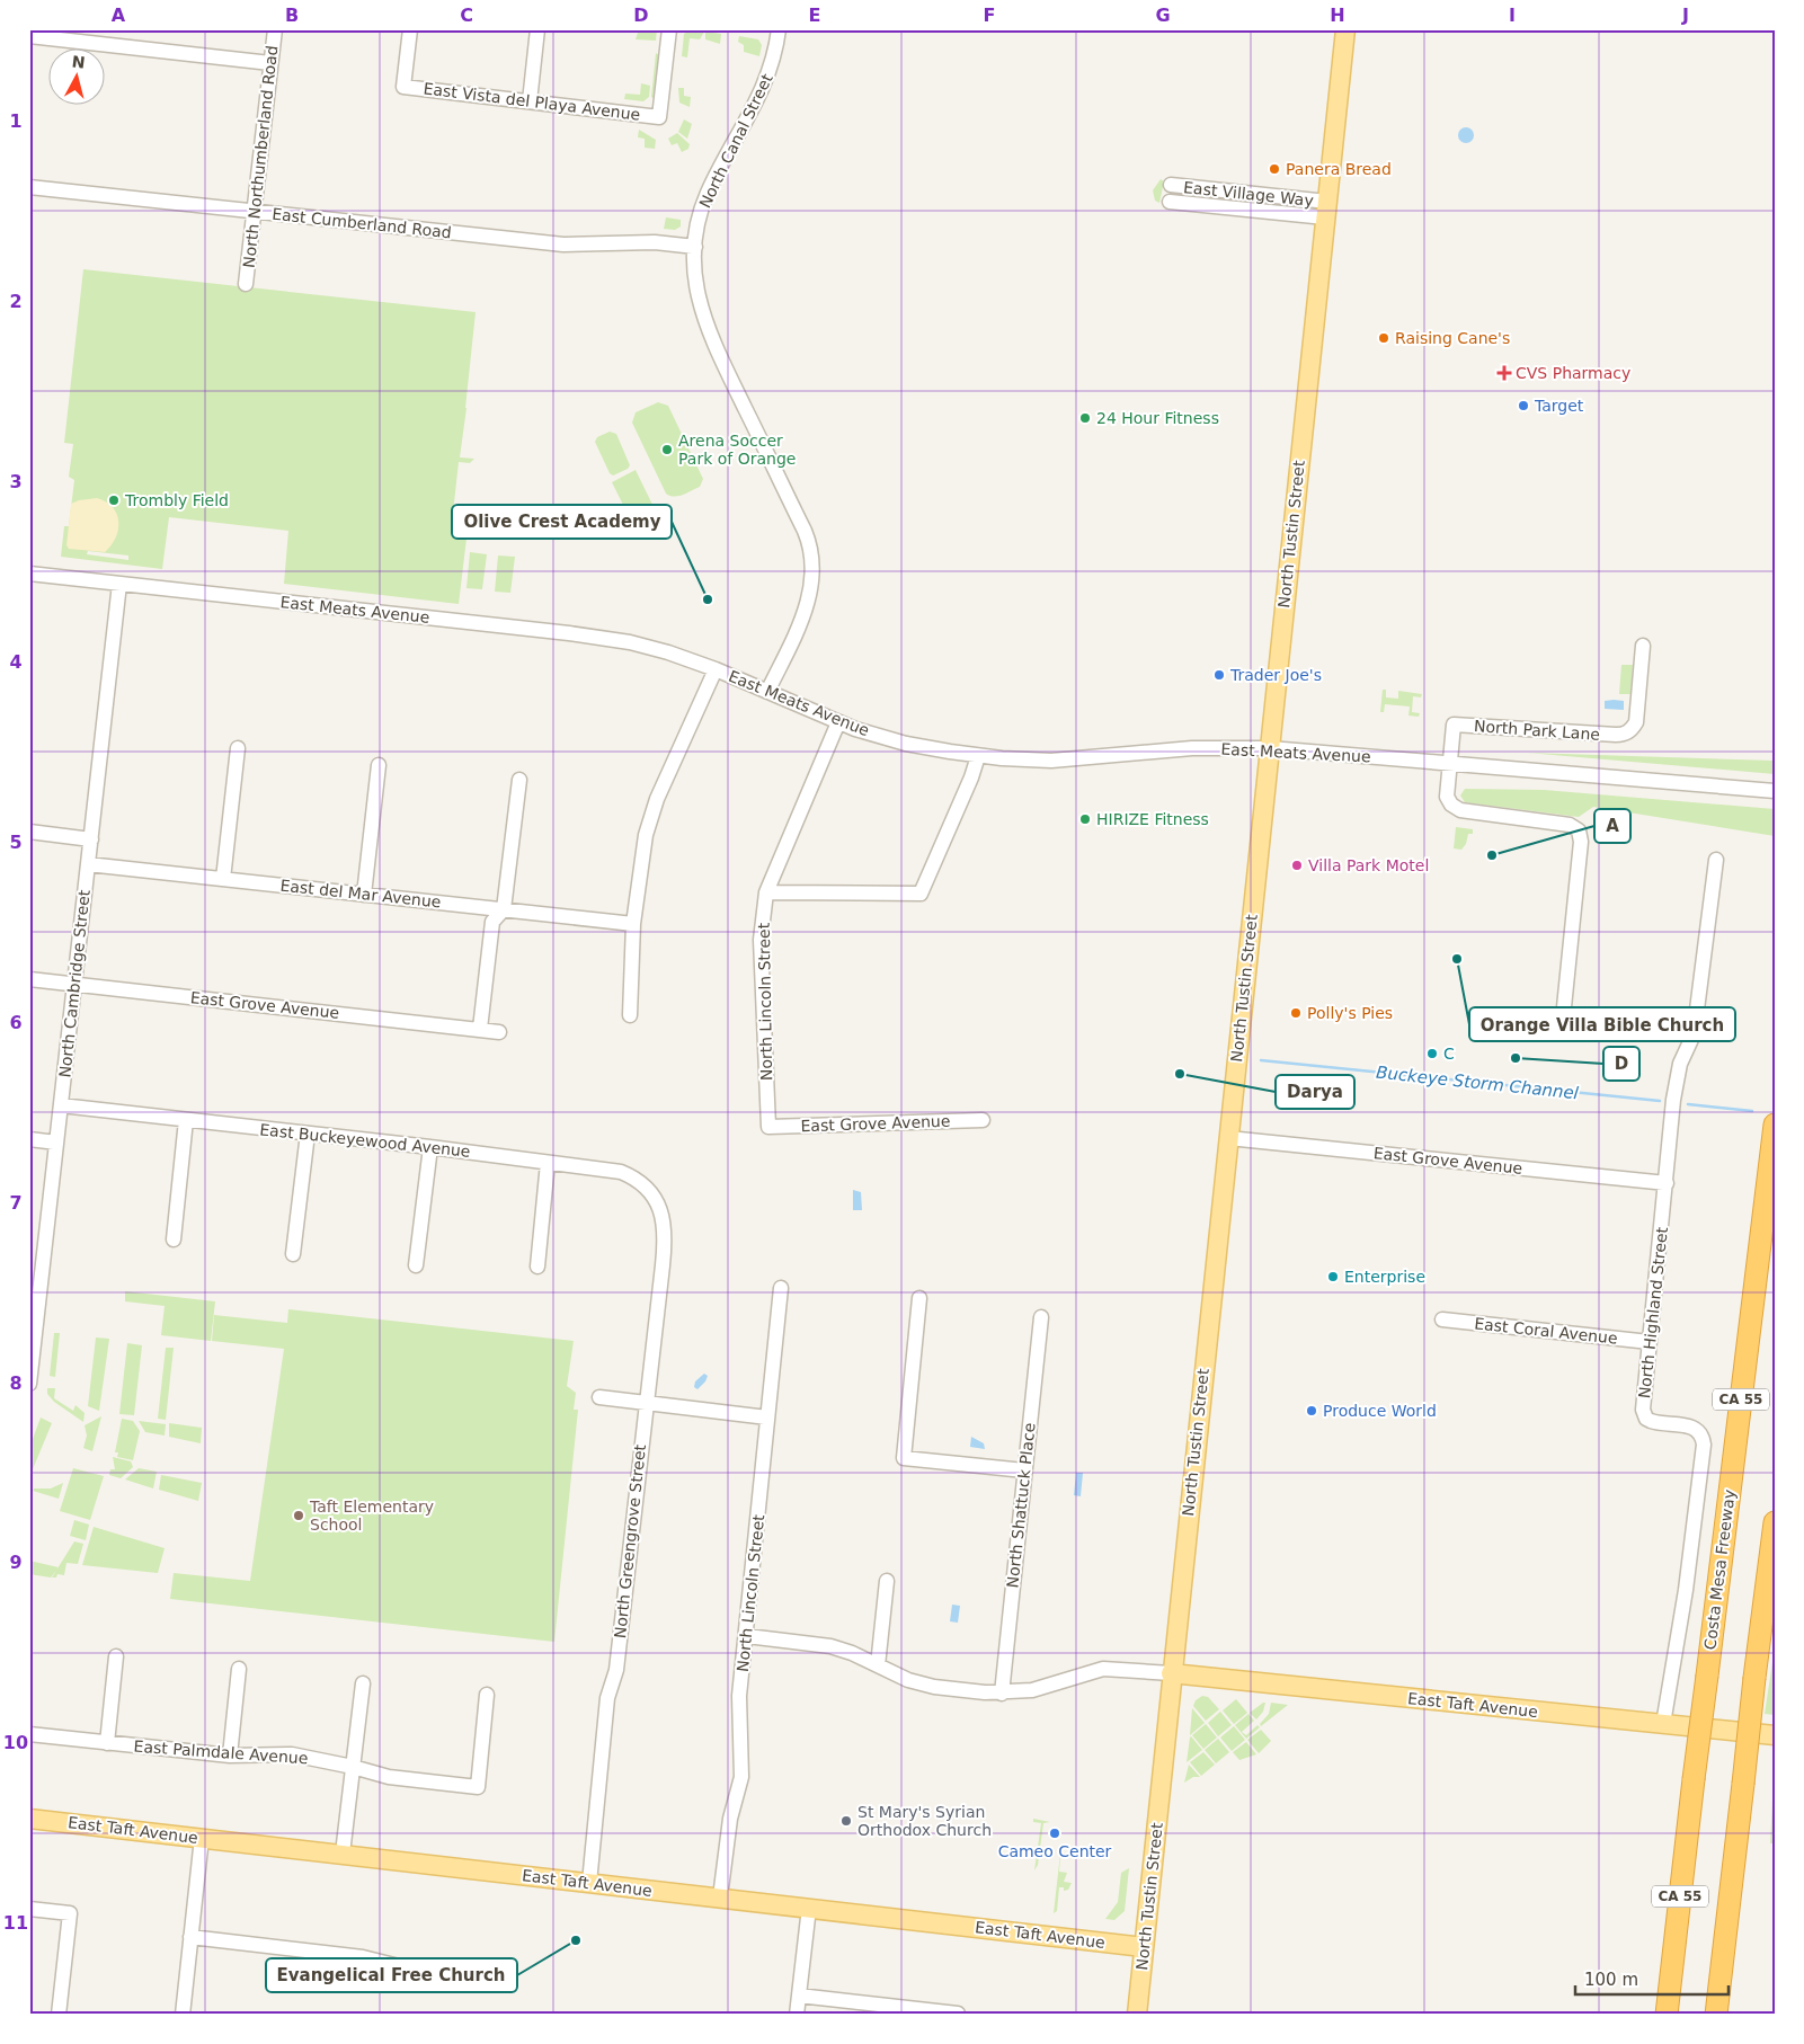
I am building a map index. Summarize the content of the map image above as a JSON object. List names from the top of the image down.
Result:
{
  "streets": {
    "highway": ["CA 55", "Costa Mesa Freeway"],
    "main road": ["North Tustin Street", "East Taft Avenue"],
    "street": [
      "East Vista del Playa Avenue",
      "North Canal Street",
      "North Northumberland Road",
      "East Village Way",
      "East Cumberland Road",
      "East Meats Avenue",
      "North Park Lane",
      "East del Mar Avenue",
      "North Cambridge Street",
      "North Lincoln Street",
      "East Grove Avenue",
      "East Buckeyewood Avenue",
      "North Highland Street",
      "East Coral Avenue",
      "North Shattuck Place",
      "North Greengrove Street",
      "East Palmdale Avenue"
    ]
  },
  "crossings": [
    ["North Canal Street", "East Cumberland Road"],
    ["North Canal Street", "East Meats Avenue"],
    ["North Northumberland Road", "East Cumberland Road"],
    ["East Village Way", "North Tustin Street"],
    ["North Tustin Street", "East Meats Avenue"],
    ["North Tustin Street", "East Grove Avenue"],
    ["North Tustin Street", "East Taft Avenue"],
    ["East Meats Avenue", "North Park Lane"],
    ["East Meats Avenue", "North Cambridge Street"],
    ["East Meats Avenue", "North Lincoln Street"],
    ["North Park Lane", "North Highland Street"],
    ["East del Mar Avenue", "North Cambridge Street"],
    ["North Cambridge Street", "East Grove Avenue"],
    ["North Cambridge Street", "East Buckeyewood Avenue"],
    ["North Lincoln Street", "East Grove Avenue"],
    ["North Lincoln Street", "East Taft Avenue"],
    ["East Grove Avenue", "North Highland Street"],
    ["East Buckeyewood Avenue", "North Greengrove Street"],
    ["North Highland Street", "East Coral Avenue"],
    ["North Highland Street", "East Taft Avenue"],
    ["North Greengrove Street", "East Taft Avenue"]
  ],
  "water": ["Buckeye Storm Channel"],
  "places": {
    "other": [
      "Panera Bread",
      "Raising Cane's",
      "Target",
      "24 Hour Fitness",
      "Arena Soccer Park of Orange",
      "Trombly Field",
      "Olive Crest Academy",
      "Trader Joe's",
      "HIRIZE Fitness",
      "A",
      "Villa Park Motel",
      "Orange Villa Bible Church",
      "Polly's Pies",
      "C",
      "D",
      "Darya",
      "Enterprise",
      "Produce World",
      "Taft Elementary School",
      "St Mary's Syrian Orthodox Church",
      "Cameo Center",
      "Evangelical Free Church"
    ],
    "health": ["CVS Pharmacy"]
  },
  "scale_bar": "100 m",
  "north": "top",
  "grid": {
    "columns": [
      "A",
      "B",
      "C",
      "D",
      "E",
      "F",
      "G",
      "H",
      "I",
      "J"
    ],
    "rows": [
      "1",
      "2",
      "3",
      "4",
      "5",
      "6",
      "7",
      "8",
      "9",
      "10",
      "11"
    ]
  }
}
